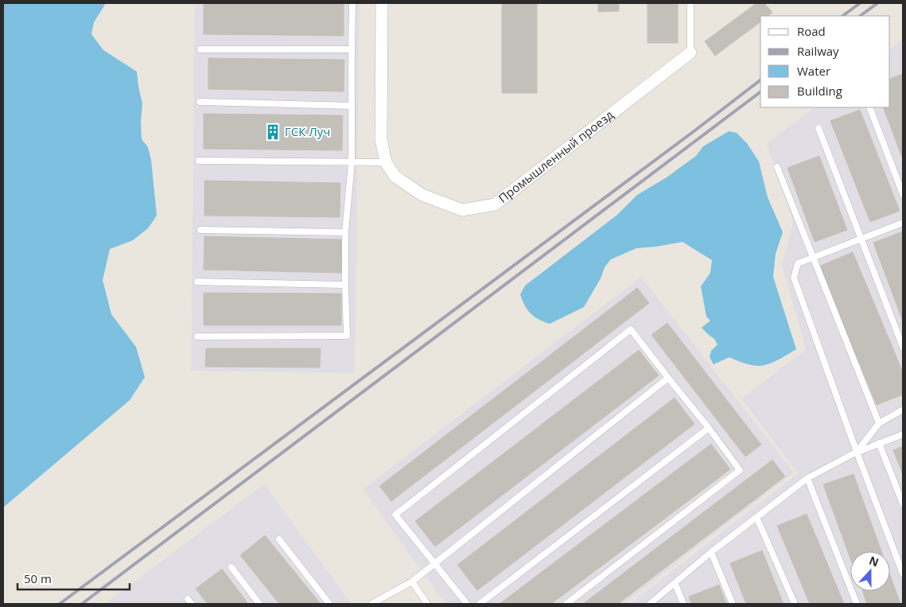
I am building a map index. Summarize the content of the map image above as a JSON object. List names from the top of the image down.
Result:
{
  "streets": {
    "street": ["Промышленный проезд"]
  },
  "places": {
    "building": ["ГСК Луч"]
  },
  "legend": [
    "Road",
    "Railway",
    "Water",
    "Building"
  ],
  "scale_bar": "50 m",
  "north": "top"
}
